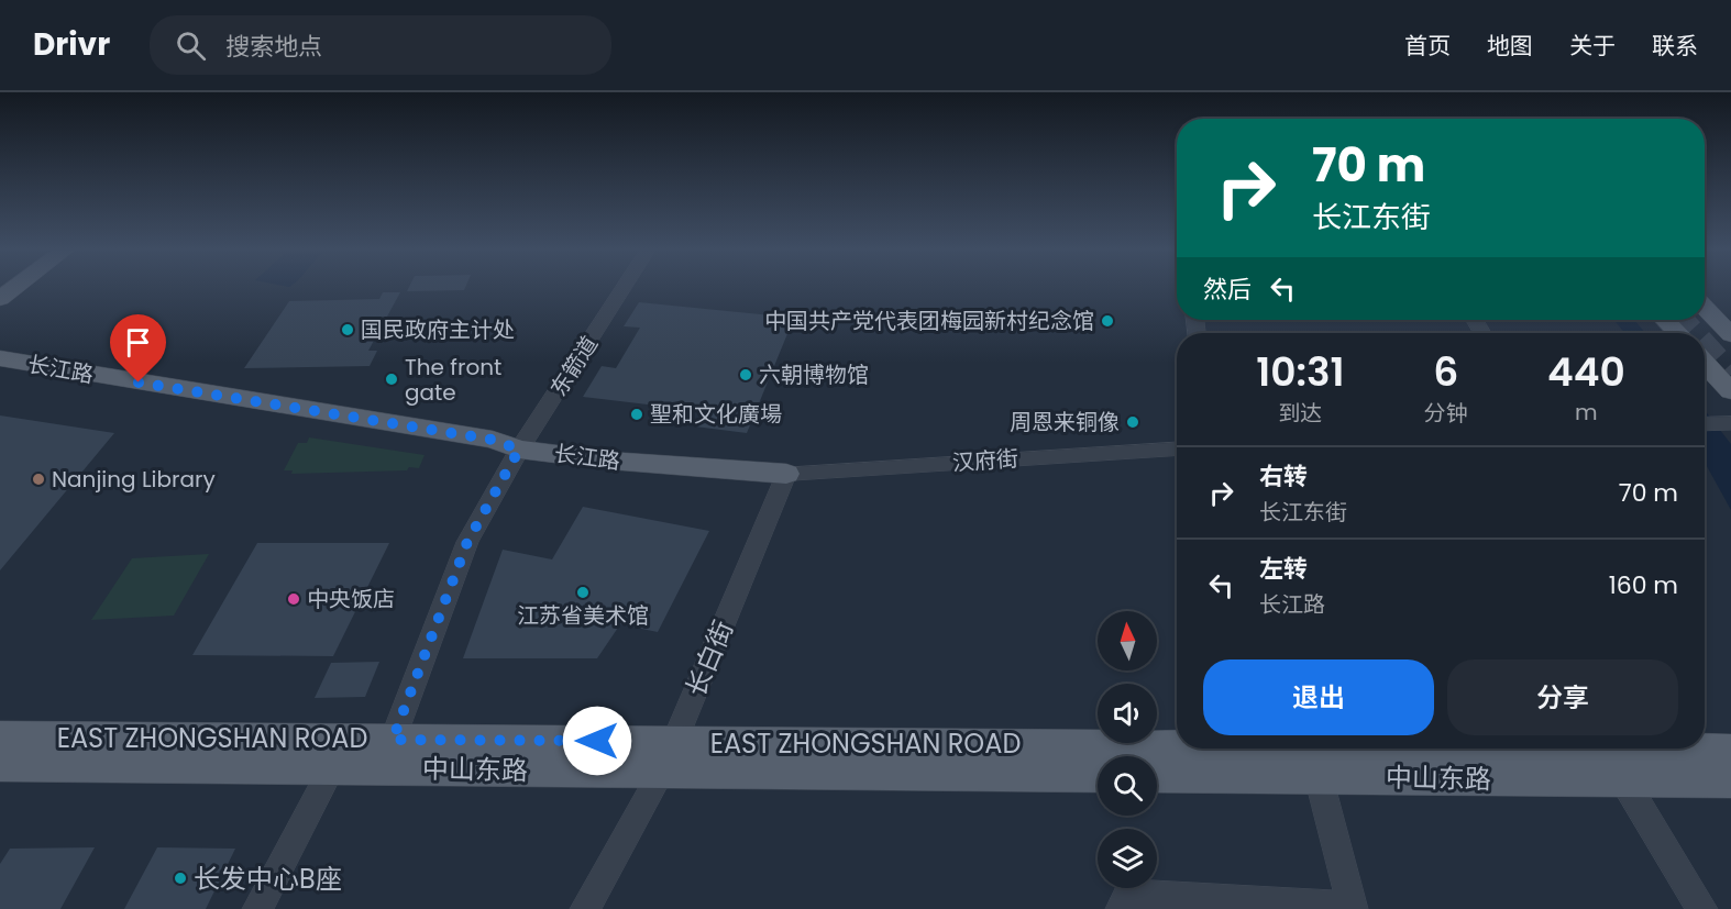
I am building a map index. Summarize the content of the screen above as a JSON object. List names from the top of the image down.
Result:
{
  "streets": {
    "main road": ["长江路", "EAST ZHONGSHAN ROAD", "中山东路"],
    "street": ["东箭道", "汉府街", "长白街"]
  },
  "crossings": [
    ["东箭道", "长江路"],
    ["东箭道", "EAST ZHONGSHAN ROAD"],
    ["长江路", "汉府街"],
    ["长江路", "长白街"],
    ["汉府街", "长白街"],
    ["长白街", "EAST ZHONGSHAN ROAD"],
    ["长白街", "中山东路"],
    ["EAST ZHONGSHAN ROAD", "中山东路"]
  ],
  "places": [
    "中国共产党代表团梅园新村纪念馆",
    "国民政府主计处",
    "六朝博物馆",
    "The front gate",
    "聖和文化廣場",
    "周恩来铜像",
    "Nanjing Library",
    "江苏省美术馆",
    "中央饭店",
    "长发中心B座"
  ],
  "north": "top",
  "page": {
    "header": "Drivr",
    "search": "搜索地点",
    "nav": [
      "首页",
      "地图",
      "关于",
      "联系"
    ],
    "turn": ["70 m", "长江东街"],
    "then": "然后",
    "eta": [
      "10:31",
      "到达",
      "6",
      "分钟",
      "440",
      "m"
    ],
    "list": [
      {
        "name": "右转",
        "note": "长江东街",
        "value": "70 m"
      },
      {
        "name": "左转",
        "note": "长江路",
        "value": "160 m"
      }
    ],
    "buttons": ["退出", "分享"]
  }
}
